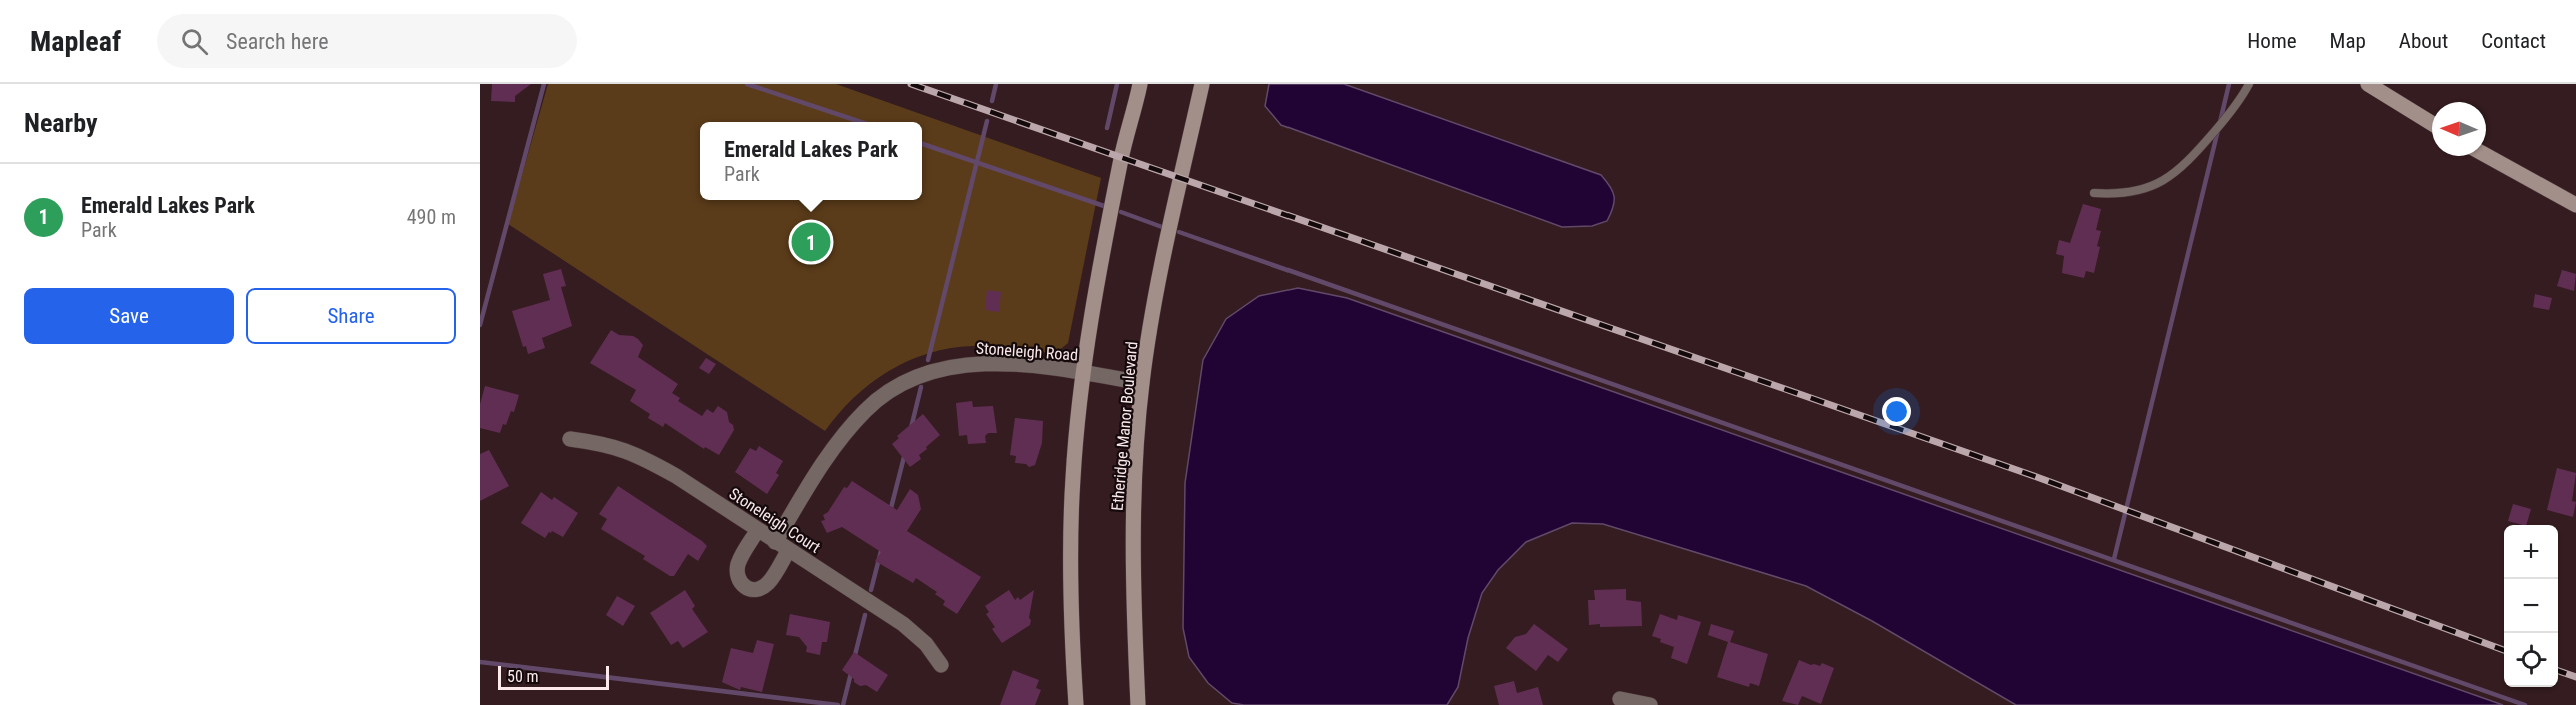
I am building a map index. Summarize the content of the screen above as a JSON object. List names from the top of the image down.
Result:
{
  "streets": {
    "main road": ["Etheridge Manor Boulevard"],
    "street": ["Stoneleigh Road", "Stoneleigh Court"]
  },
  "crossings": [
    ["Stoneleigh Road", "Etheridge Manor Boulevard"],
    ["Stoneleigh Road", "Stoneleigh Court"]
  ],
  "scale_bar": "50 m",
  "north": "left",
  "page": {
    "header": "Mapleaf",
    "search": "Search here",
    "nav": [
      "Home",
      "Map",
      "About",
      "Contact"
    ],
    "heading": "Nearby",
    "popup": ["Emerald Lakes Park", "Park"],
    "list": [
      {
        "mark": "1",
        "name": "Emerald Lakes Park",
        "note": "Park",
        "value": "490 m"
      }
    ],
    "pins": "1",
    "buttons": ["Save", "Share"],
    "map_buttons": ["+", "−"],
    "scale": "50 m"
  }
}
